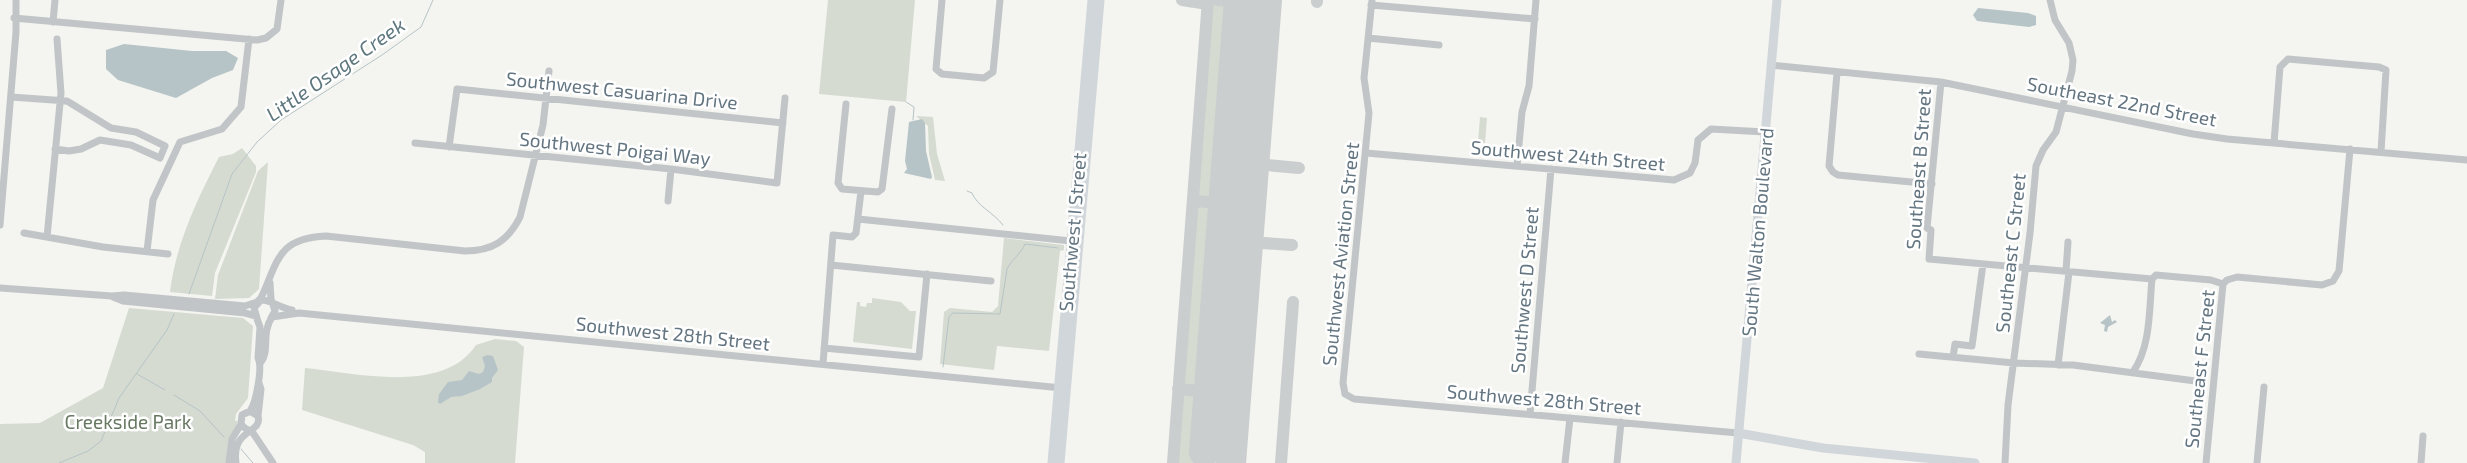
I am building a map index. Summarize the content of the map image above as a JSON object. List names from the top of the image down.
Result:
{
  "streets": {
    "main road": ["Southwest I Street", "South Walton Boulevard"],
    "street": [
      "Southwest Casuarina Drive",
      "Southeast 22nd Street",
      "Southwest Poigai Way",
      "Southwest 24th Street",
      "Southeast B Street",
      "Southeast C Street",
      "Southwest Aviation Street",
      "Southwest D Street",
      "Southwest 28th Street",
      "Southeast F Street"
    ]
  },
  "crossings": [
    ["Southwest Casuarina Drive", "Southwest Poigai Way"],
    ["Southeast 22nd Street", "Southeast B Street"],
    ["Southeast 22nd Street", "South Walton Boulevard"],
    ["Southeast 22nd Street", "Southeast C Street"],
    ["Southwest 24th Street", "South Walton Boulevard"],
    ["Southwest 24th Street", "Southwest Aviation Street"],
    ["Southwest 24th Street", "Southwest D Street"],
    ["Southwest I Street", "Southwest 28th Street"],
    ["South Walton Boulevard", "Southwest 28th Street"],
    ["Southwest Aviation Street", "Southwest 28th Street"],
    ["Southwest D Street", "Southwest 28th Street"]
  ],
  "water": ["Little Osage Creek"],
  "parks": ["Creekside Park"]
}
